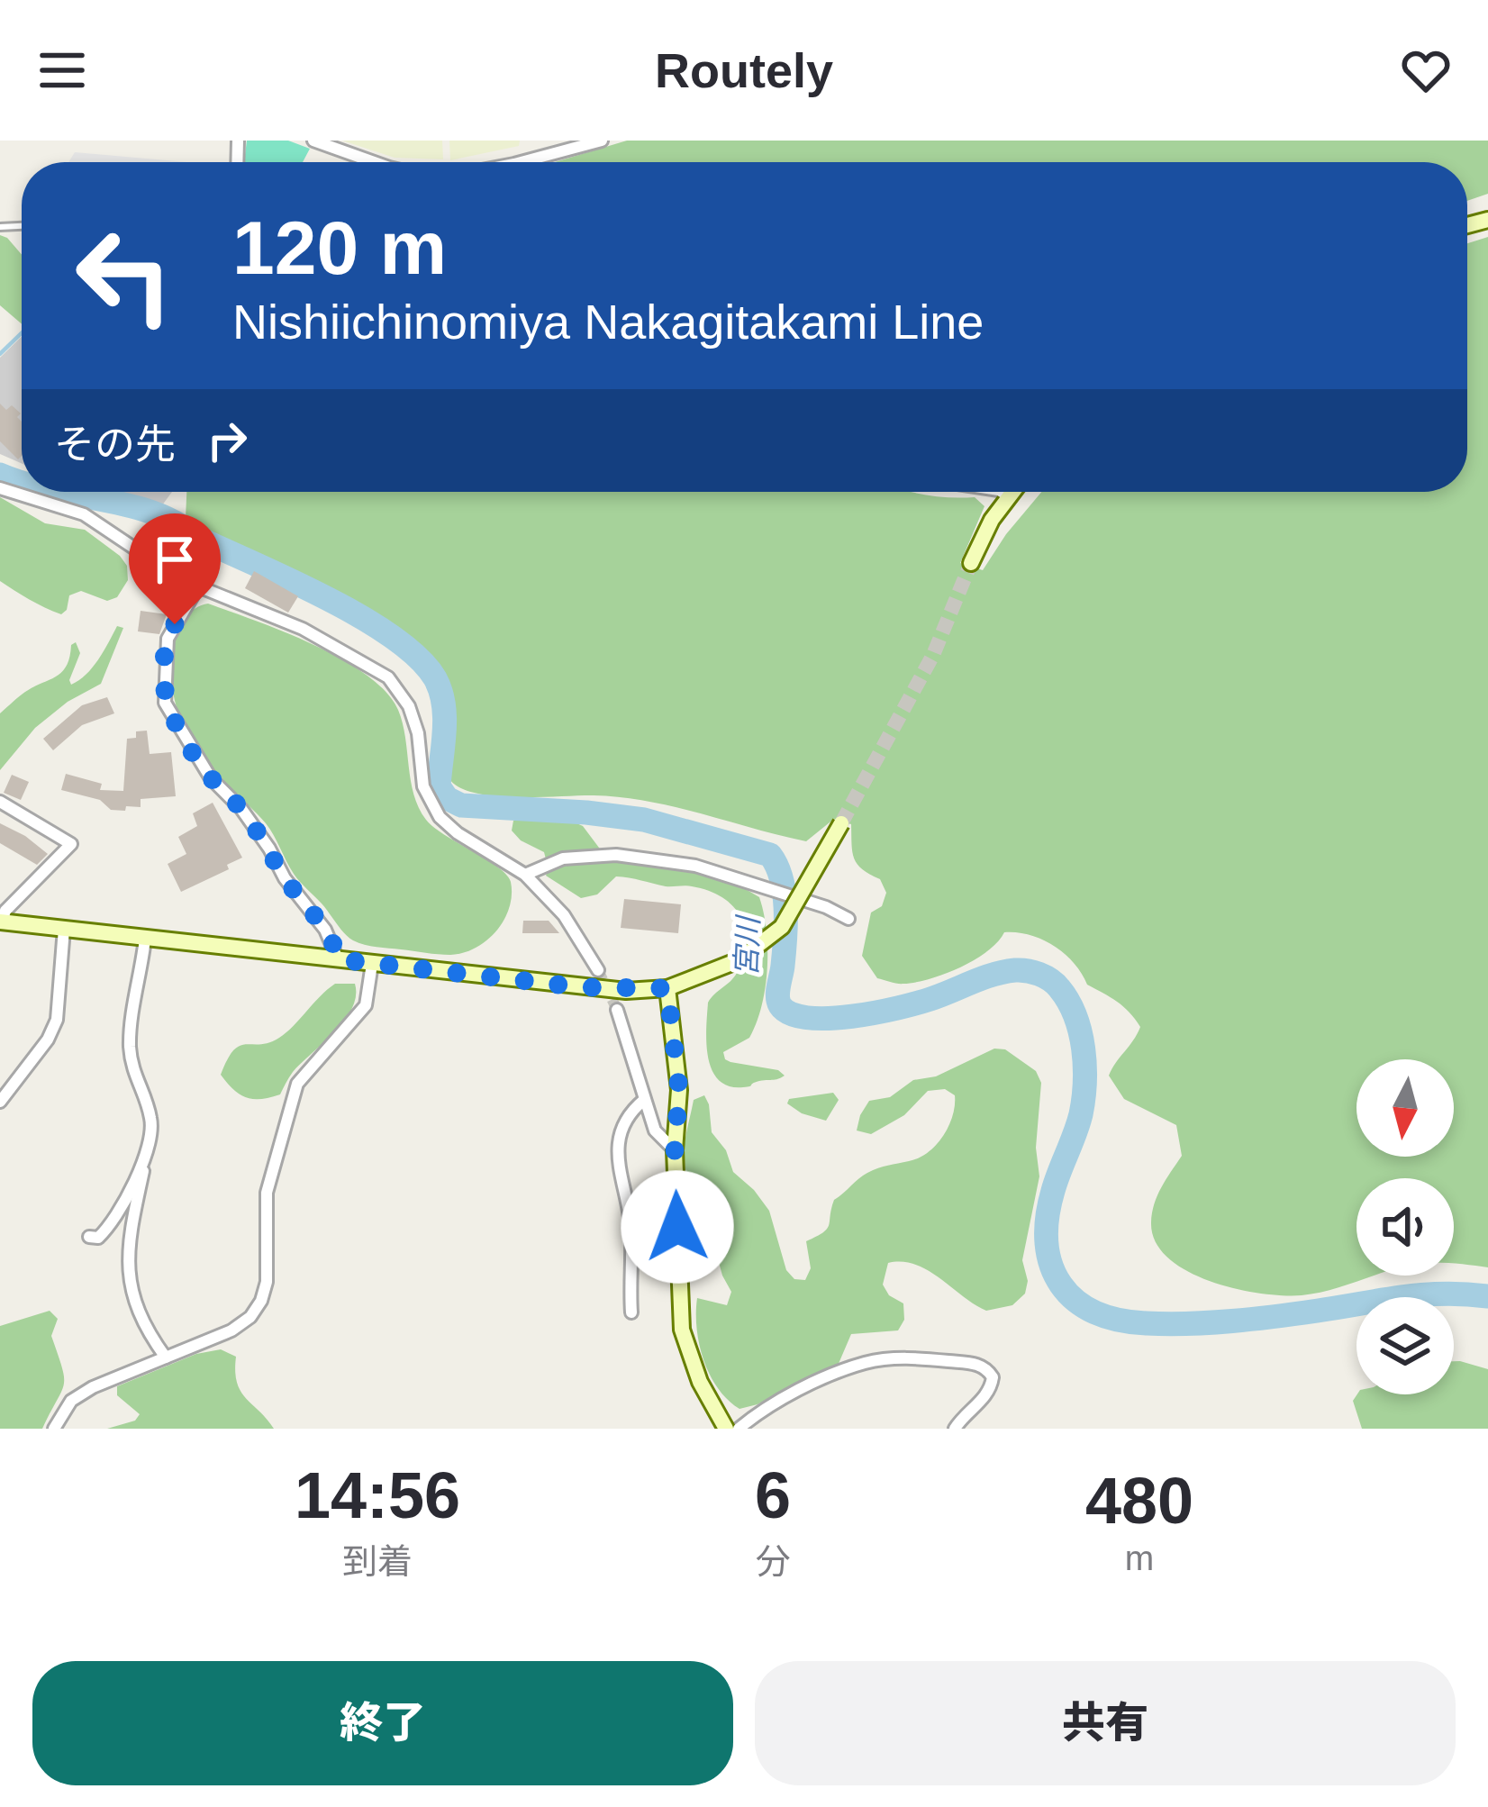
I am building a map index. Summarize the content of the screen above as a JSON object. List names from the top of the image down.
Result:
{
  "water": ["宮川"],
  "north": "bottom",
  "page": {
    "header": "Routely",
    "turn": ["120 m", "Nishiichinomiya Nakagitakami Line"],
    "then": "その先",
    "eta": [
      "14:56",
      "到着",
      "6",
      "分",
      "480",
      "m"
    ],
    "buttons": ["終了", "共有"]
  }
}
